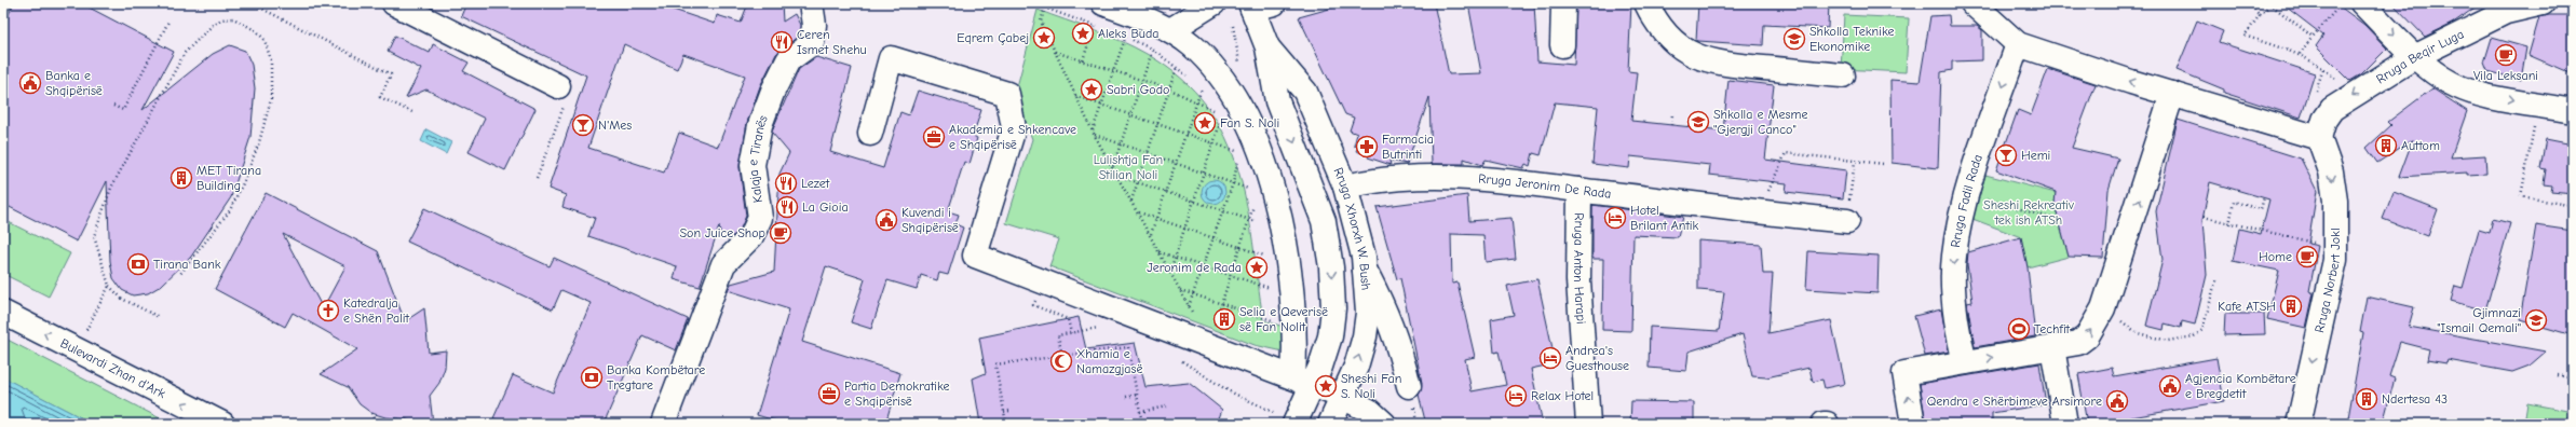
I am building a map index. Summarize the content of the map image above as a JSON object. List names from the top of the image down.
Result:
{
  "streets": {
    "street": [
      "Rruga Beqir Luga",
      "Kalaja e Tiranës",
      "Rruga Jeronim De Rada",
      "Rruga Fadil Rada",
      "Rruga Xhorxh W. Bush",
      "Rruga Anton Harapi",
      "Rruga Norbert Jokl",
      "Bulevardi Zhan d'Ark"
    ]
  },
  "crossings": [
    ["Rruga Beqir Luga", "Rruga Norbert Jokl"],
    ["Rruga Jeronim De Rada", "Rruga Xhorxh W. Bush"],
    ["Rruga Jeronim De Rada", "Rruga Anton Harapi"]
  ],
  "one_way": ["Bulevardi Zhan d'Ark"],
  "parks": ["Lulishtja Fan Stilian Noli", "Sheshi Rekreativ tek ish ATSh"],
  "places": {
    "place": [
      "Aleks Buda",
      "Eqrem Çabej",
      "Sabri Godo",
      "Fan S. Noli",
      "Jeronim de Rada",
      "Sheshi Fan S. Noli"
    ],
    "school or university": ["Shkolla Teknike Ekonomike", "Shkolla e Mesme \"Gjergji Canco\"", "Gjimnazi \"Ismail Qemali\""],
    "restaurant": ["Ceren Ismet Shehu", "Lezet", "La Gioia"],
    "cafe": ["Vila Leksani", "Son Juice Shop", "Home"],
    "public building": [
      "Banka e Shqipërisë",
      "Kuvendi i Shqipërisë",
      "Agjencia Kombëtare e Bregdetit",
      "Qendra e Shërbimeve Arsimore"
    ],
    "bar": ["N'Mes", "Hemi"],
    "office": ["Akademia e Shkencave e Shqipërisë", "Partia Demokratike e Shqipërisë"],
    "building": [
      "Auttom",
      "MET Tirana Building",
      "Kafe ATSH",
      "Selia e Qeverisë së Fan Nolit",
      "Ndertesa 43"
    ],
    "pharmacy": ["Farmacia Butrinti"],
    "hotel": ["Hotel Brilant Antik", "Andrea's Guesthouse", "Relax Hotel"],
    "bank": ["Tirana Bank", "Banka Kombëtare Tregtare"],
    "church": ["Katedralja e Shën Palit"],
    "sports": ["Techfit"],
    "mosque": ["Xhamia e Namazgjasë"]
  }
}
